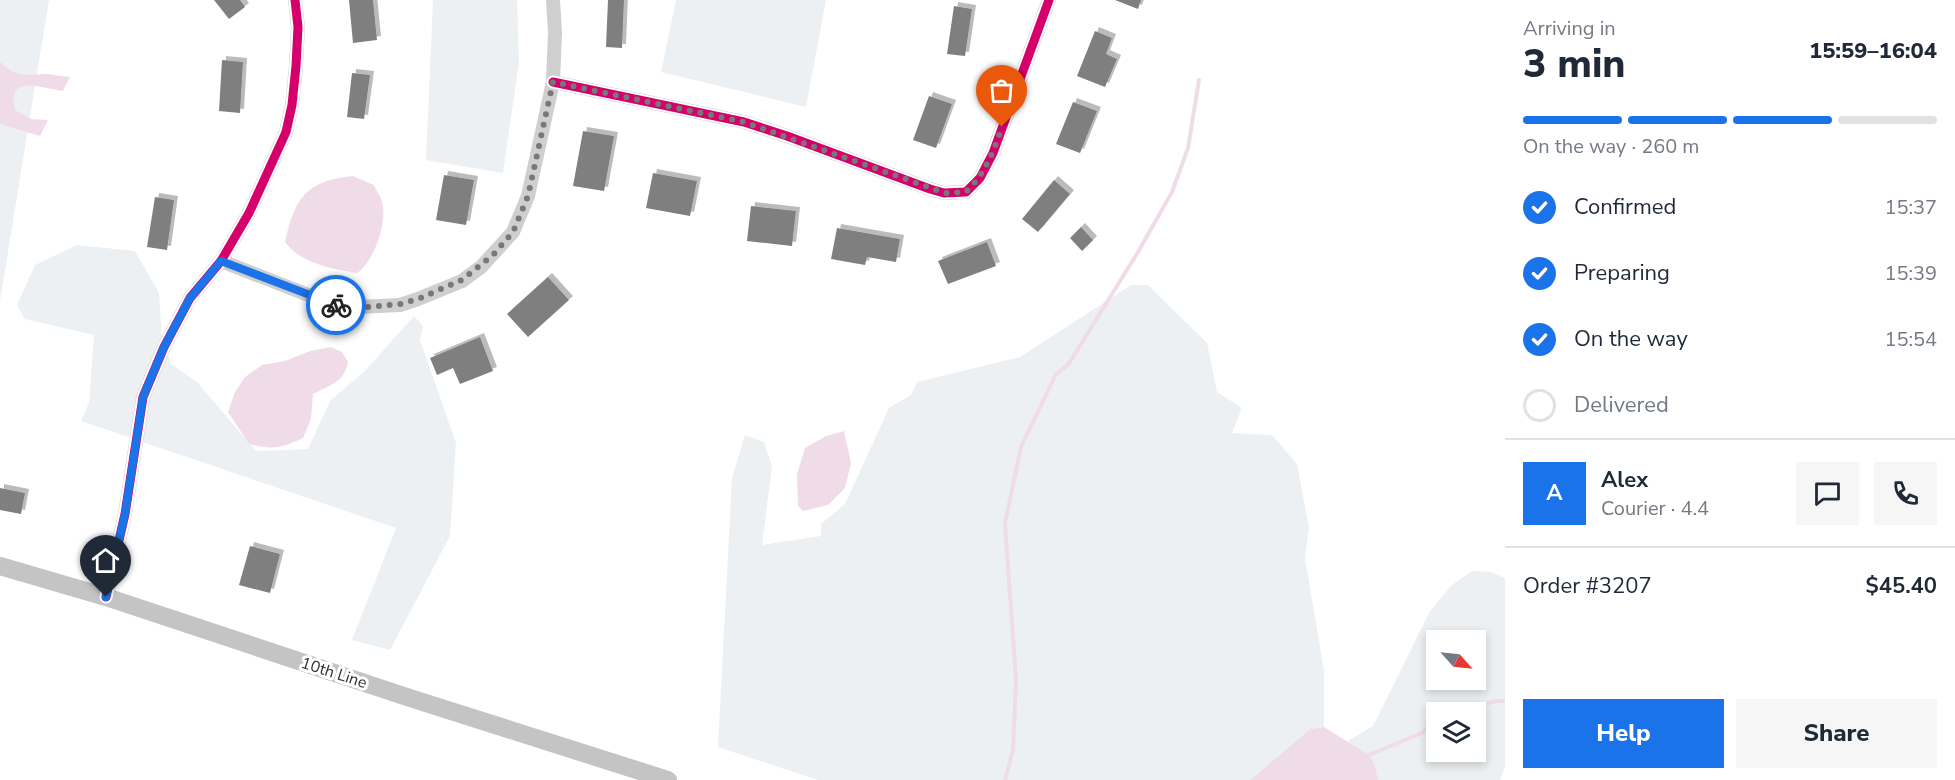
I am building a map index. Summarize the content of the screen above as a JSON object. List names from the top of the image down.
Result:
{
  "streets": {
    "main road": ["10th Line"]
  },
  "north": "bottom right",
  "page": {
    "heading": ["3 min", "Arriving in", "15:59–16:04"],
    "panel": [
      "Alex",
      "Courier · 4.4",
      "Order #3207",
      "$45.40"
    ],
    "bar": "On the way · 260 m",
    "list": [
      ["Confirmed", "15:37"],
      ["Preparing", "15:39"],
      ["On the way", "15:54"],
      "Delivered"
    ],
    "round": "A",
    "buttons": ["Help", "Share"]
  }
}
